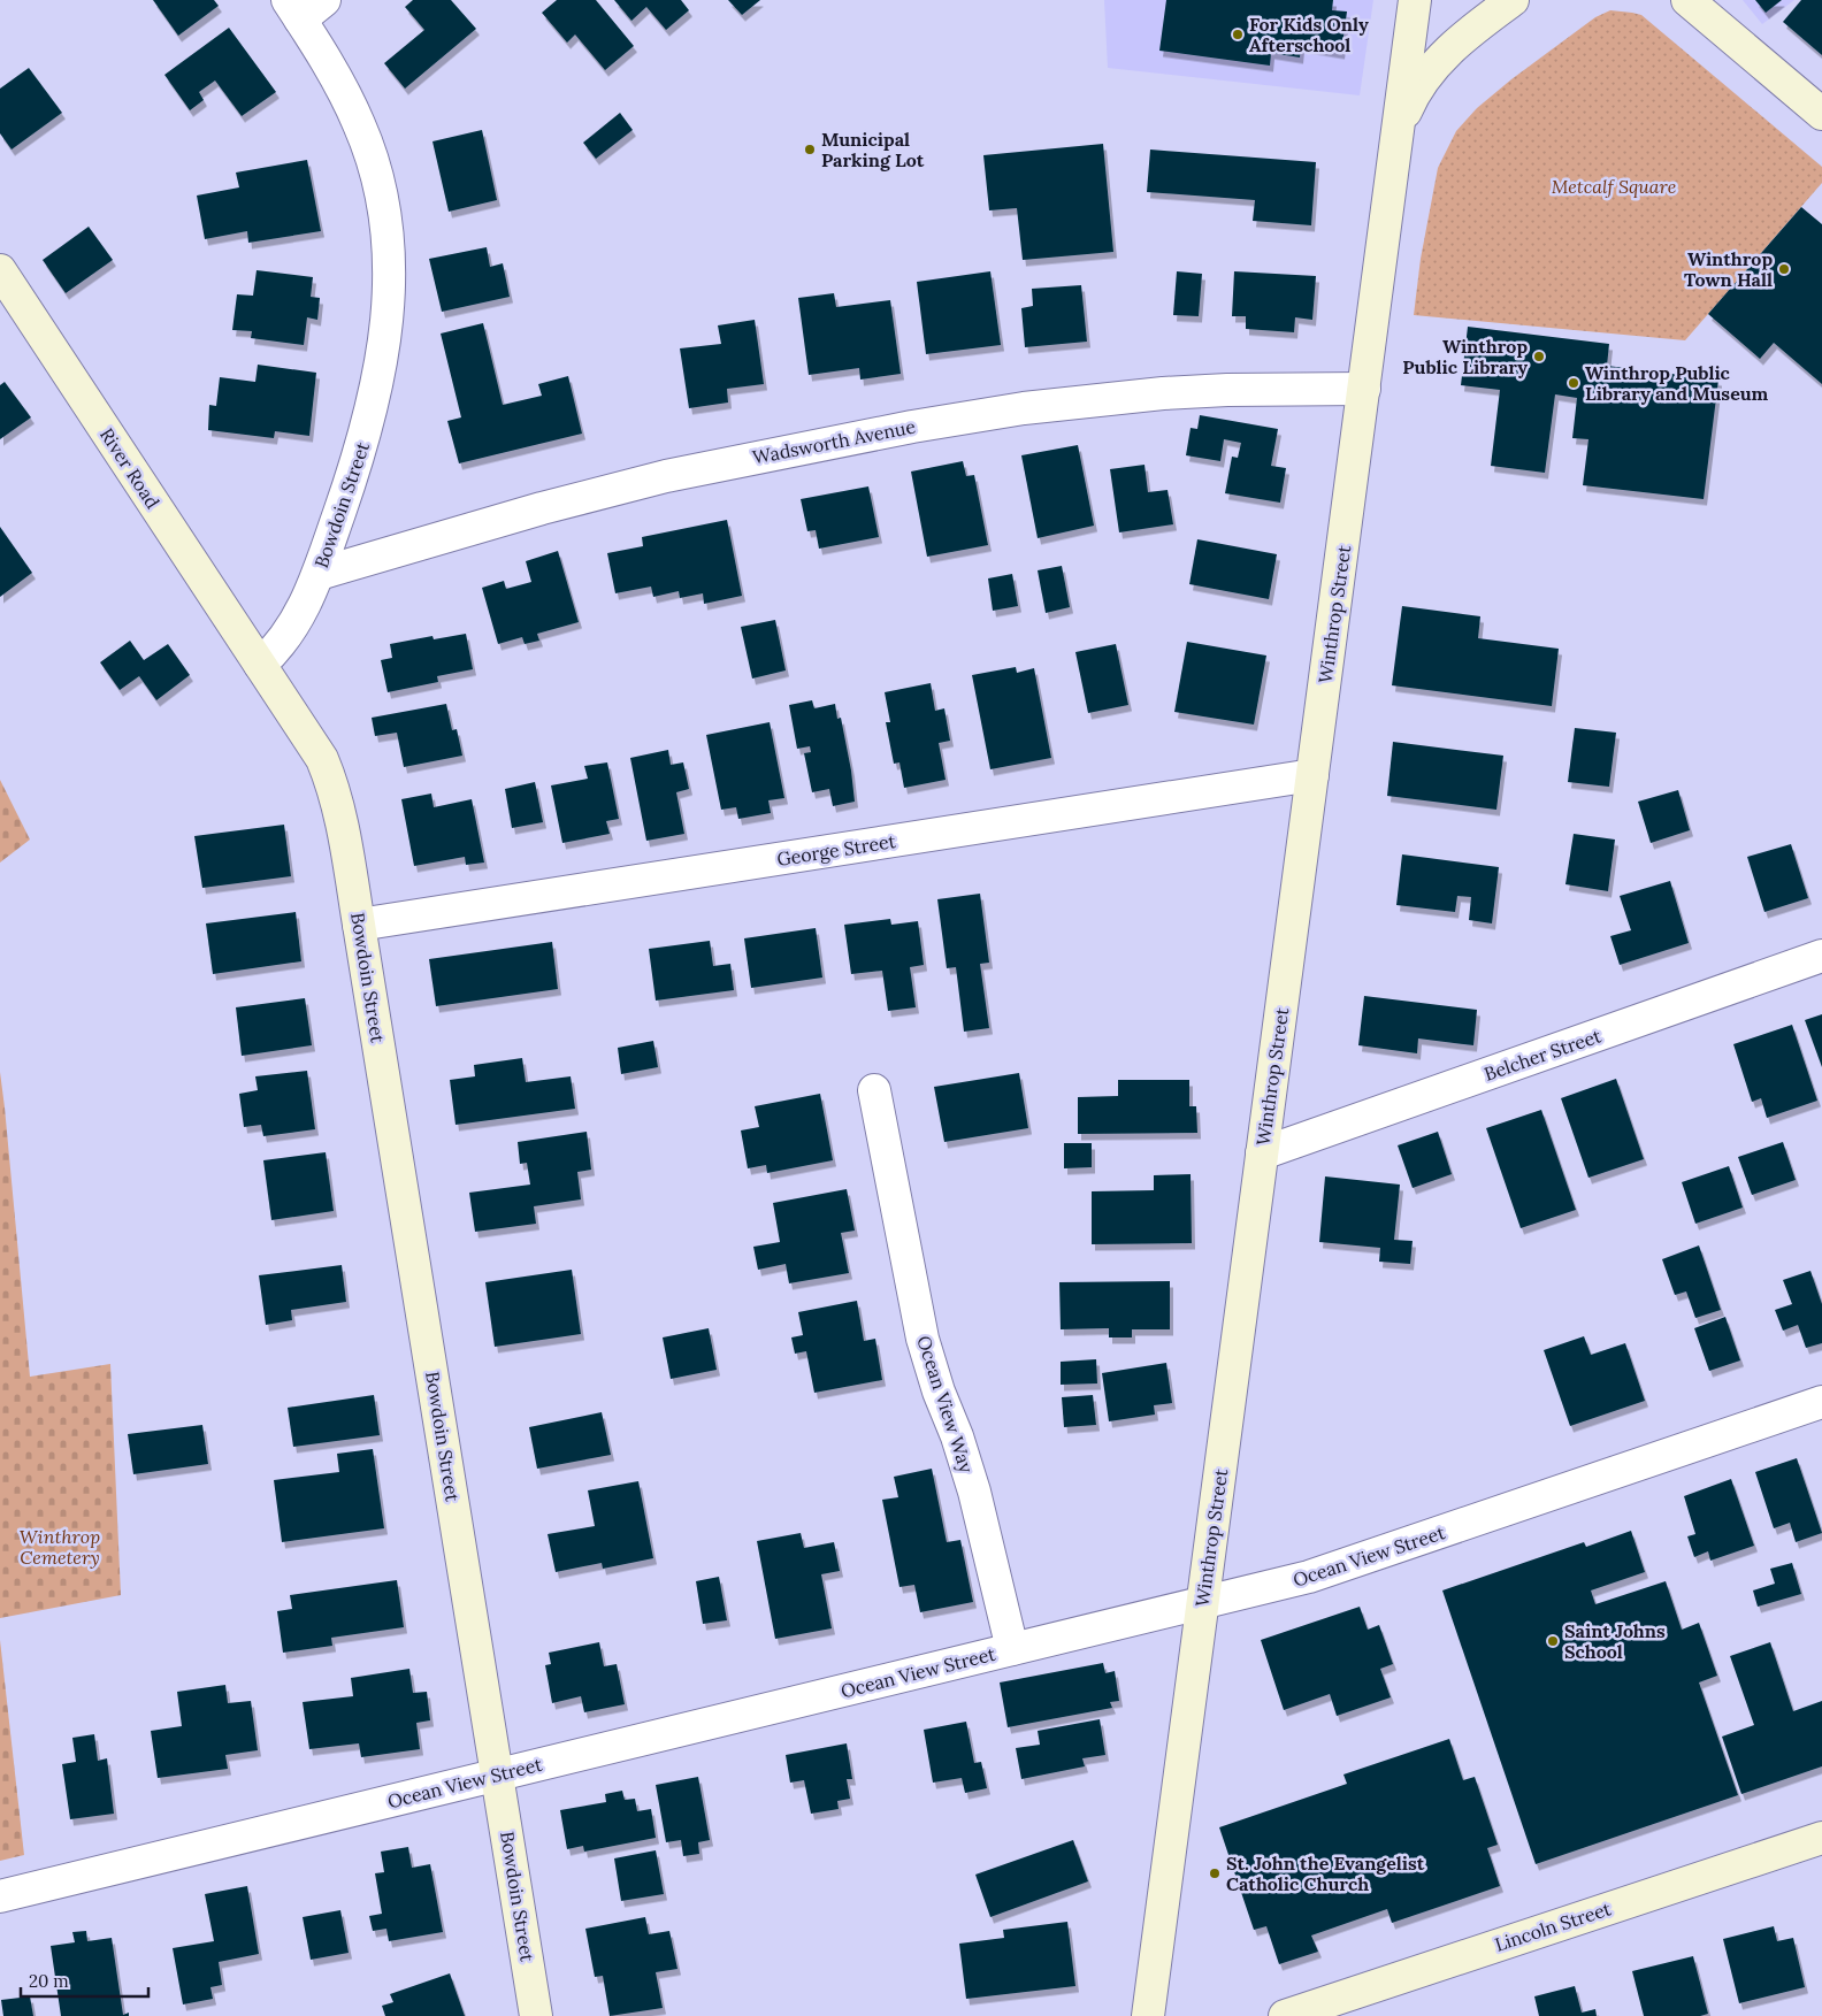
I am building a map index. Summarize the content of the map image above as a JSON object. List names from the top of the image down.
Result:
{
  "streets": {
    "street": [
      "Wadsworth Avenue",
      "River Road",
      "Bowdoin Street",
      "Winthrop Street",
      "George Street",
      "Belcher Street",
      "Ocean View Way",
      "Ocean View Street",
      "Lincoln Street"
    ]
  },
  "crossings": [
    ["Wadsworth Avenue", "Bowdoin Street"],
    ["Wadsworth Avenue", "Winthrop Street"],
    ["River Road", "Bowdoin Street"],
    ["Bowdoin Street", "George Street"],
    ["Bowdoin Street", "Ocean View Street"],
    ["Winthrop Street", "George Street"],
    ["Winthrop Street", "Belcher Street"],
    ["Winthrop Street", "Ocean View Street"],
    ["Ocean View Way", "Ocean View Street"]
  ],
  "parks": ["Metcalf Square", "Winthrop Cemetery"],
  "places": [
    "For Kids Only Afterschool",
    "Municipal Parking Lot",
    "Winthrop Town Hall",
    "Winthrop Public Library",
    "Winthrop Public Library and Museum",
    "Saint Johns School",
    "St. John the Evangelist Catholic Church"
  ],
  "scale_bar": "20 m"
}
